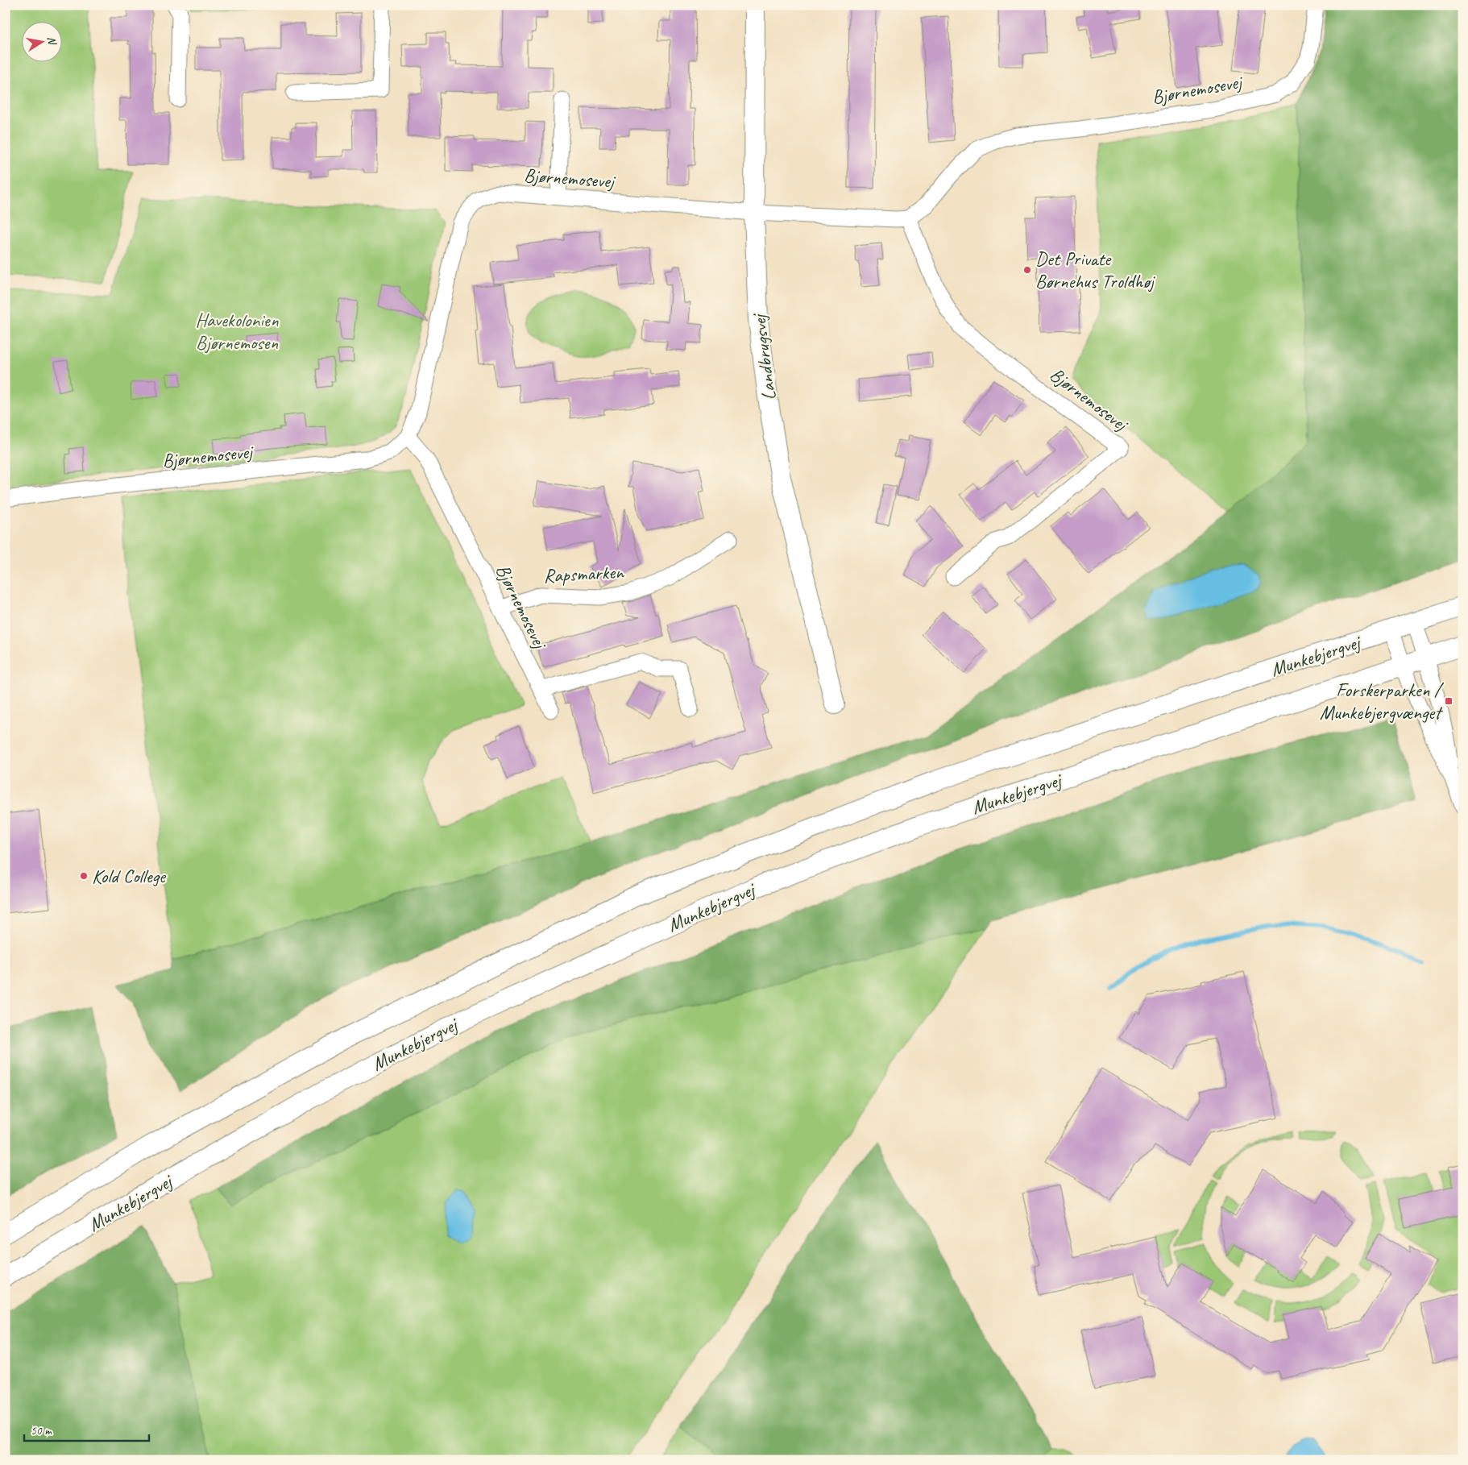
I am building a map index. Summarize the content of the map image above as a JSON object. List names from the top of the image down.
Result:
{
  "streets": {
    "street": [
      "Bjørnemosevej",
      "Landbrugsvej",
      "Rapsmarken",
      "Munkebjergvej"
    ]
  },
  "crossings": [
    ["Bjørnemosevej", "Landbrugsvej"],
    ["Bjørnemosevej", "Rapsmarken"]
  ],
  "parks": ["Havekolonien Bjørnemosen"],
  "places": {
    "other": ["Det Private Børnehus Troldhøj", "Kold College"],
    "transit": ["Forskerparken / Munkebjergvænget"]
  },
  "scale_bar": "50 m",
  "north": "right"
}
